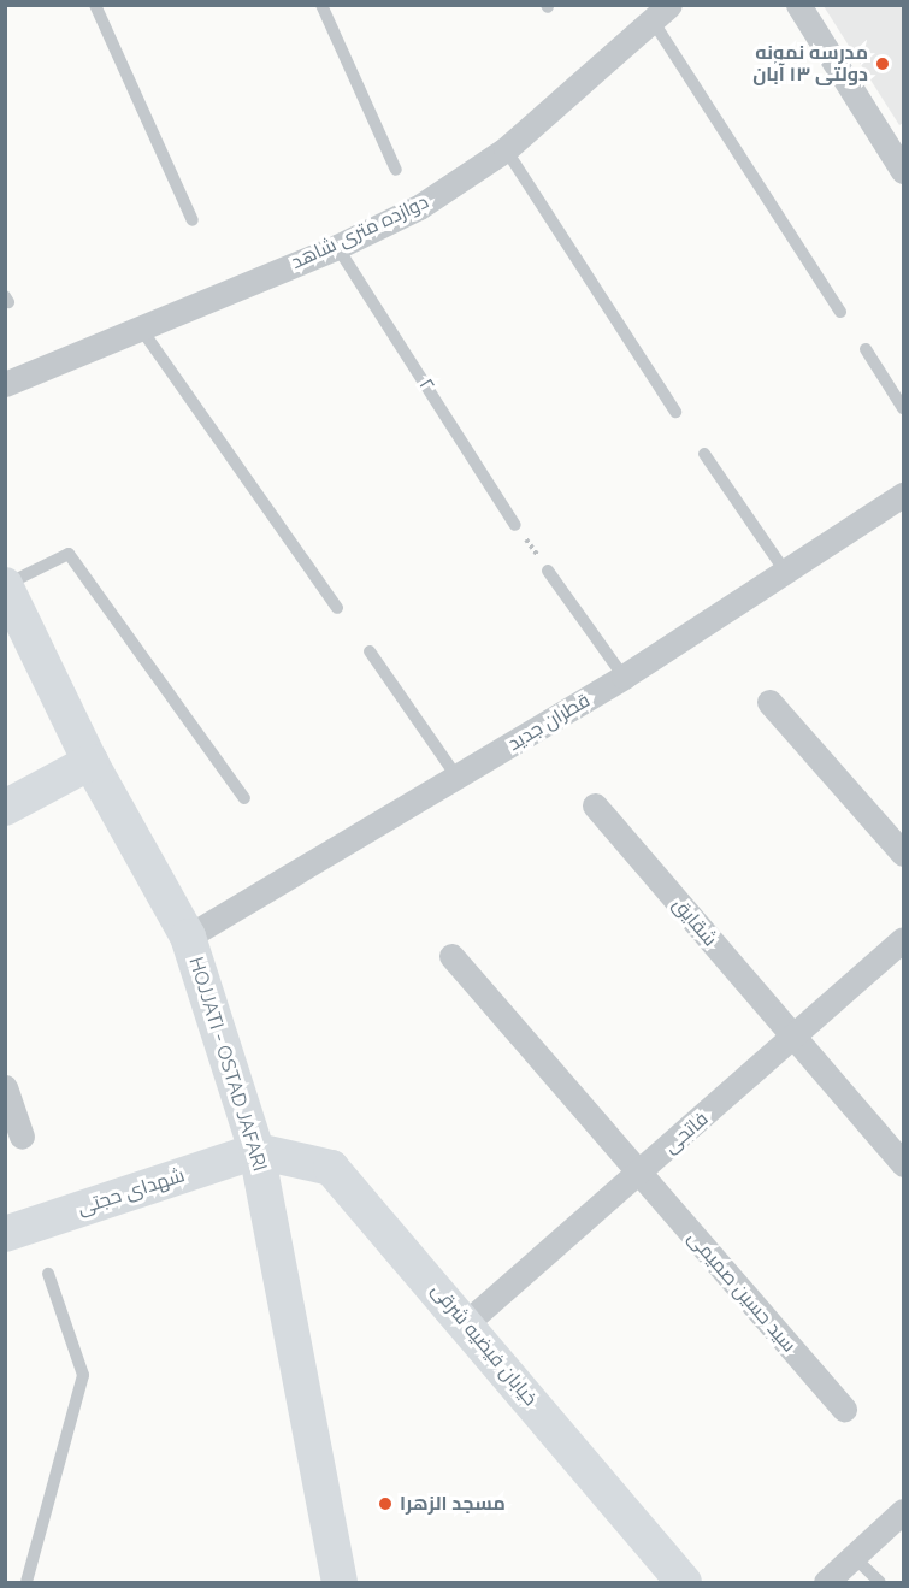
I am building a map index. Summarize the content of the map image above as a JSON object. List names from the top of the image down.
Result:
{
  "streets": {
    "main road": ["HOJJATI - OSTAD JAFARI", "شهدای حجتی", "خیابان فیضیه شرقی"],
    "street": [
      "دوازده متری شاهد",
      "قطران جدید",
      "شقایق",
      "فاتحی",
      "سید حسین صمیمی"
    ],
    "lane": ["۲"]
  },
  "crossings": [
    ["دوازده متری شاهد", "۲"],
    ["قطران جدید", "HOJJATI - OSTAD JAFARI"],
    ["شقایق", "فاتحی"],
    ["HOJJATI - OSTAD JAFARI", "شهدای حجتی"],
    ["HOJJATI - OSTAD JAFARI", "خیابان فیضیه شرقی"],
    ["فاتحی", "سید حسین صمیمی"],
    ["فاتحی", "خیابان فیضیه شرقی"],
    ["شهدای حجتی", "خیابان فیضیه شرقی"]
  ],
  "places": ["مدرسه نمونه دولتی ۱۳ آبان", "مسجد الزهرا"]
}
